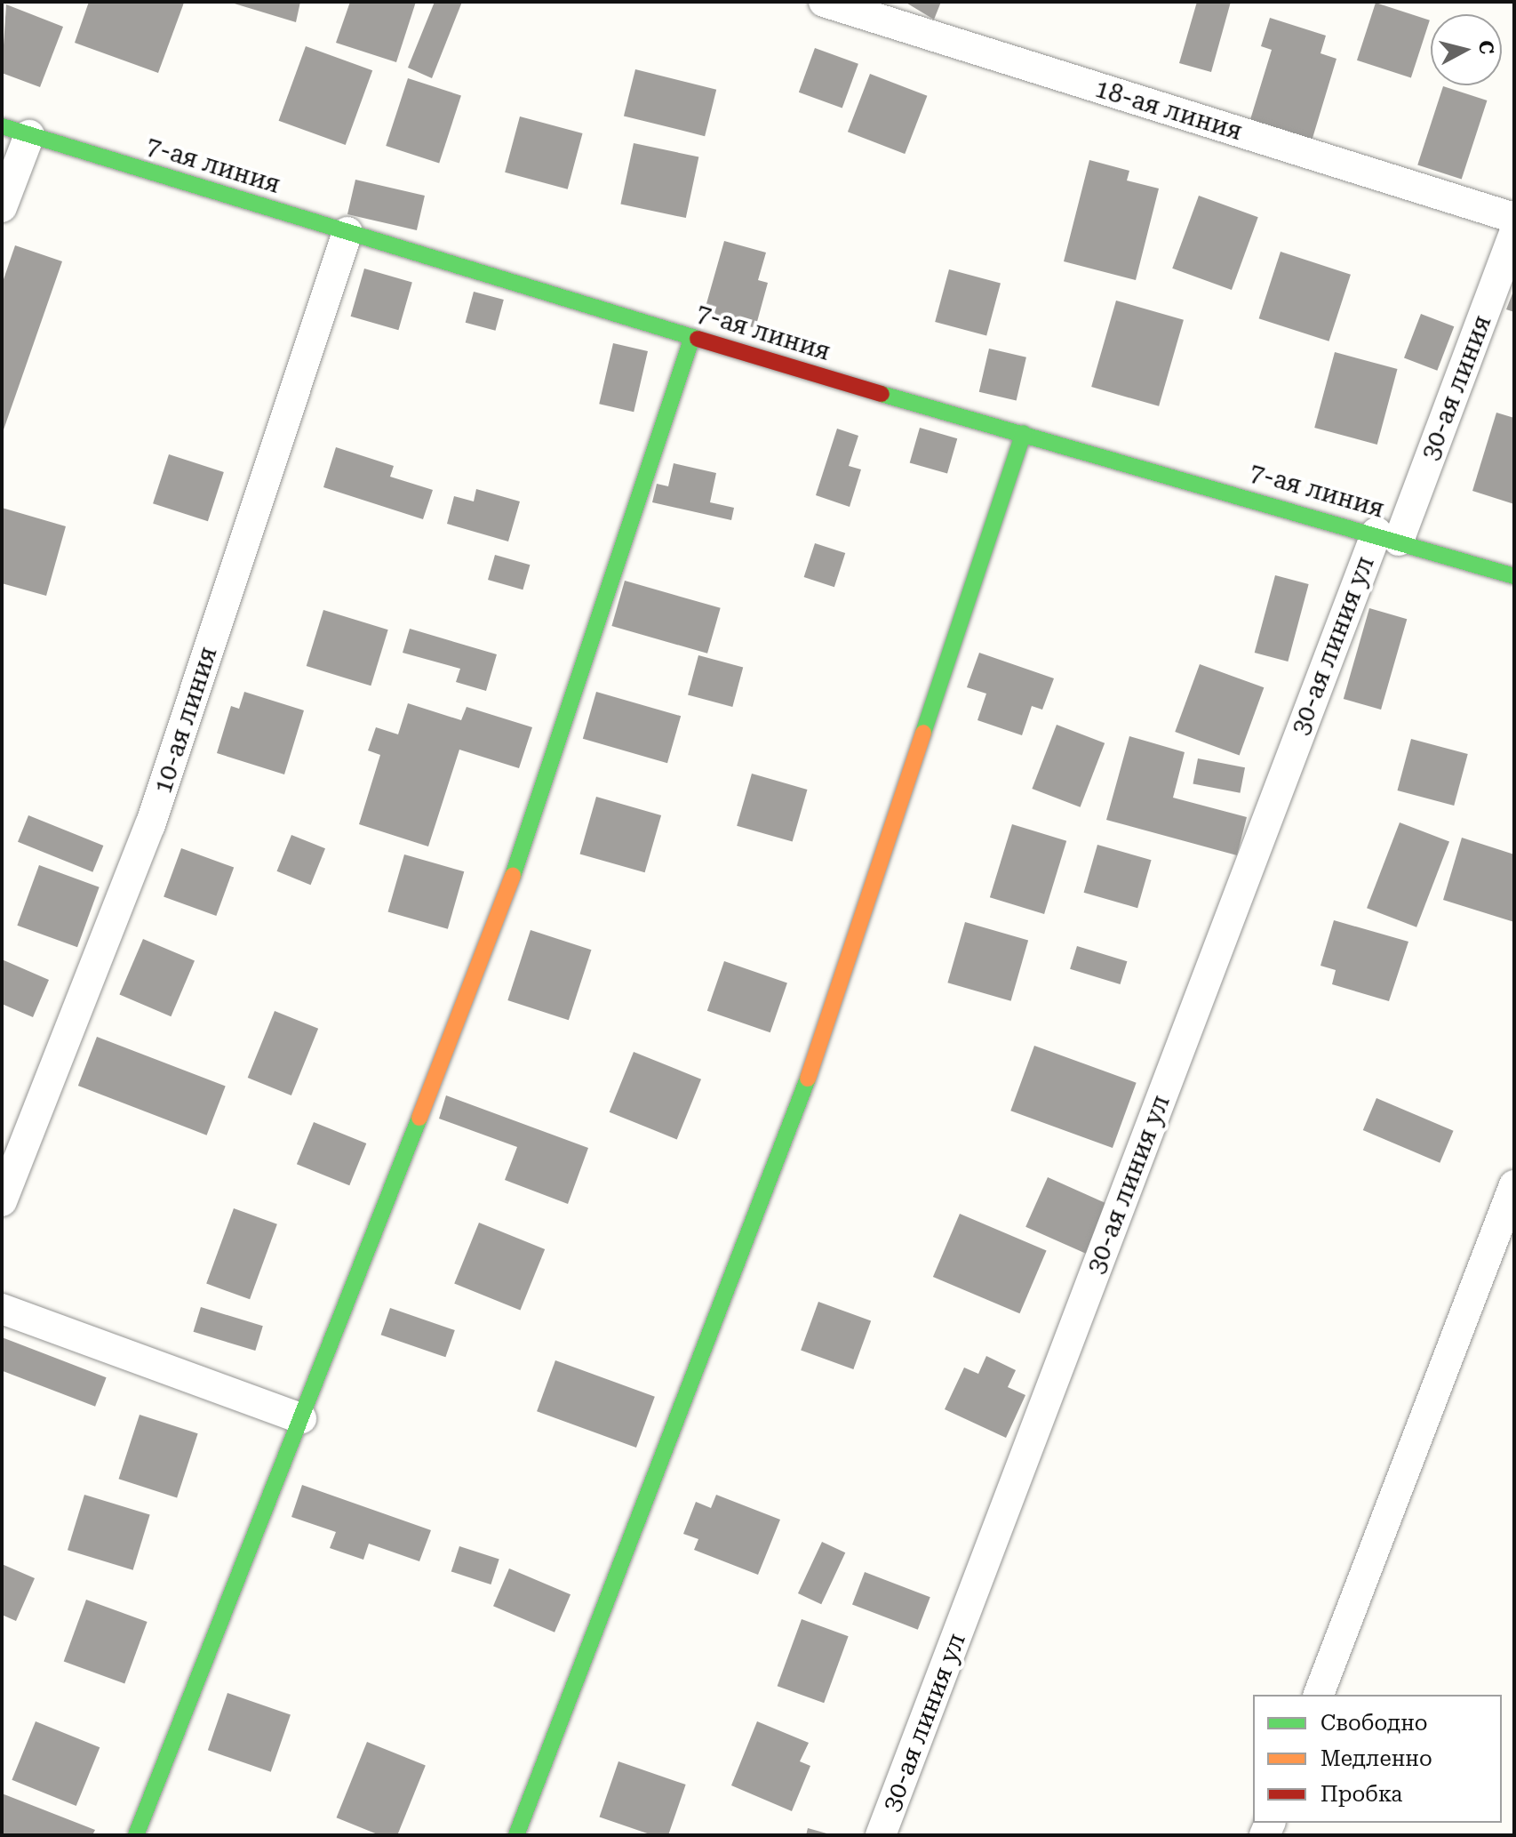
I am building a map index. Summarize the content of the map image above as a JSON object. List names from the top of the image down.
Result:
{
  "streets": {
    "street": [
      "18-ая линия",
      "7-ая линия",
      "30-ая линия",
      "30-ая линия ул",
      "10-ая линия"
    ]
  },
  "crossings": [
    ["7-ая линия", "30-ая линия"],
    ["7-ая линия", "30-ая линия ул"],
    ["7-ая линия", "10-ая линия"],
    ["30-ая линия", "30-ая линия ул"]
  ],
  "legend": ["Свободно", "Медленно", "Пробка"],
  "north": "right"
}
